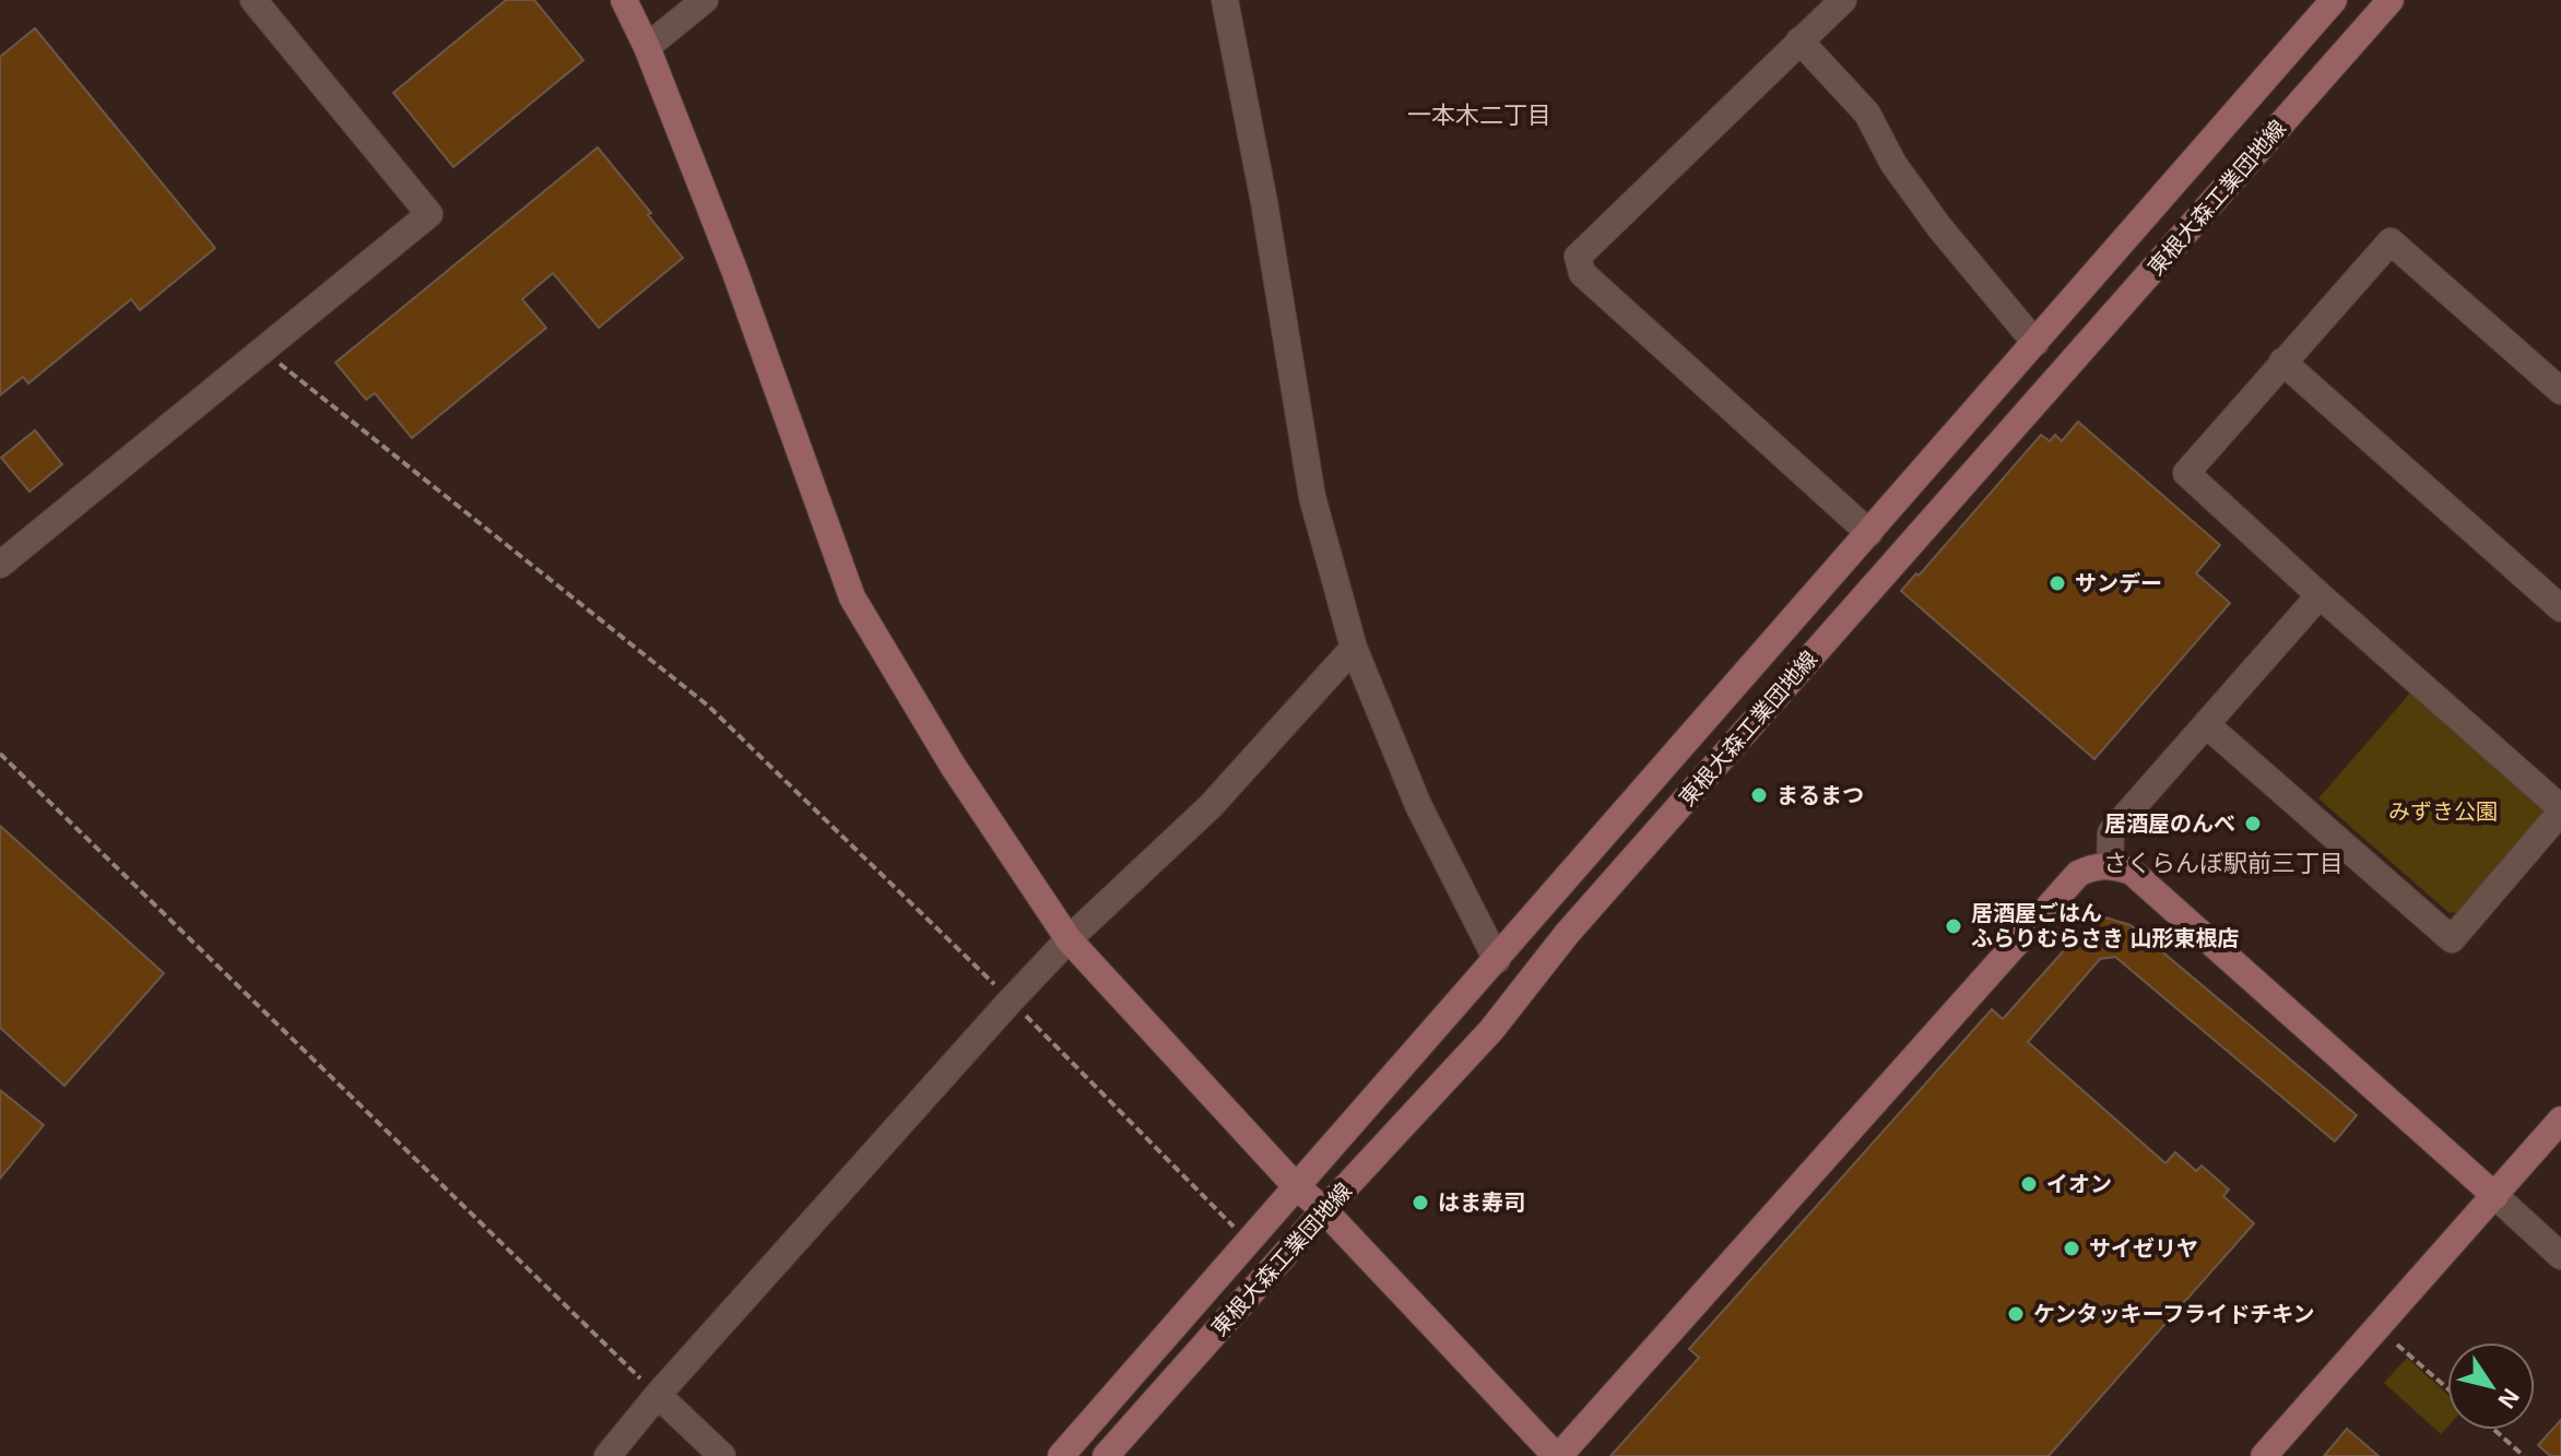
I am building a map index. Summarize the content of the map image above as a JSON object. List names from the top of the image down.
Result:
{
  "streets": {
    "main road": ["東根大森工業団地線"]
  },
  "districts": ["一本木二丁目", "さくらんぼ駅前三丁目"],
  "parks": ["みずき公園"],
  "places": [
    "サンデー",
    "まるまつ",
    "居酒屋のんべ",
    "居酒屋ごはん ふらりむらさき 山形東根店",
    "イオン",
    "はま寿司",
    "サイゼリヤ",
    "ケンタッキーフライドチキン"
  ],
  "north": "bottom right"
}
